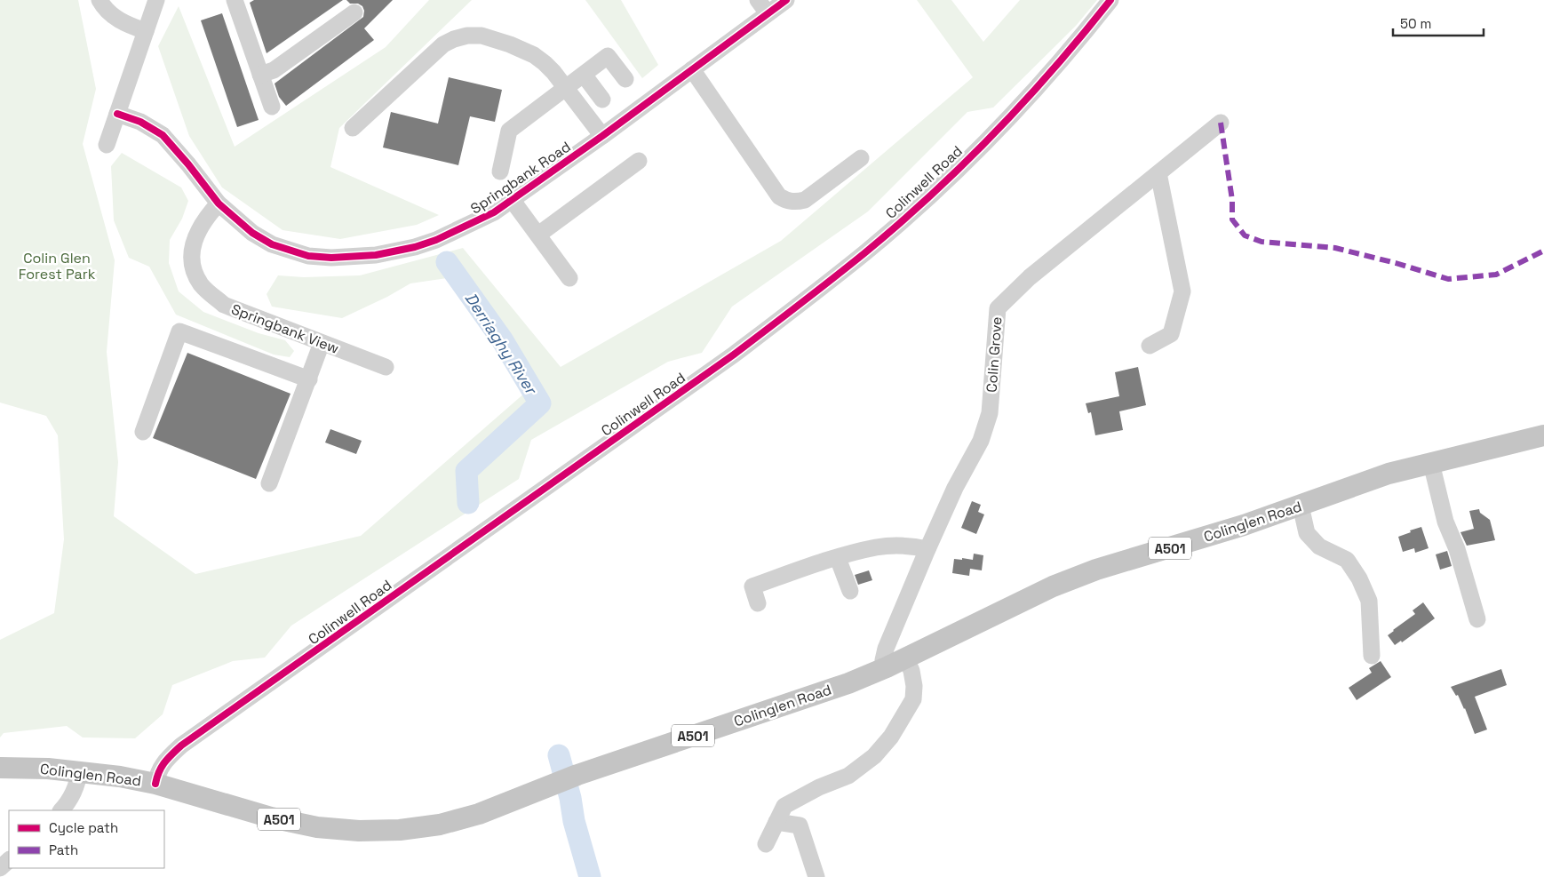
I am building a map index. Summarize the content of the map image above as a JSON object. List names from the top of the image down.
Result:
{
  "streets": {
    "main road": ["Colinglen Road", "A501"],
    "street": [
      "Springbank Road",
      "Colinwell Road",
      "Springbank View",
      "Colin Grove"
    ]
  },
  "crossings": [
    ["Springbank Road", "Springbank View"],
    ["Colinwell Road", "Colinglen Road"],
    ["Colin Grove", "Colinglen Road"]
  ],
  "water": ["Derriaghy River"],
  "parks": ["Colin Glen Forest Park"],
  "legend": ["Cycle path", "Path"],
  "scale_bar": "50 m"
}
